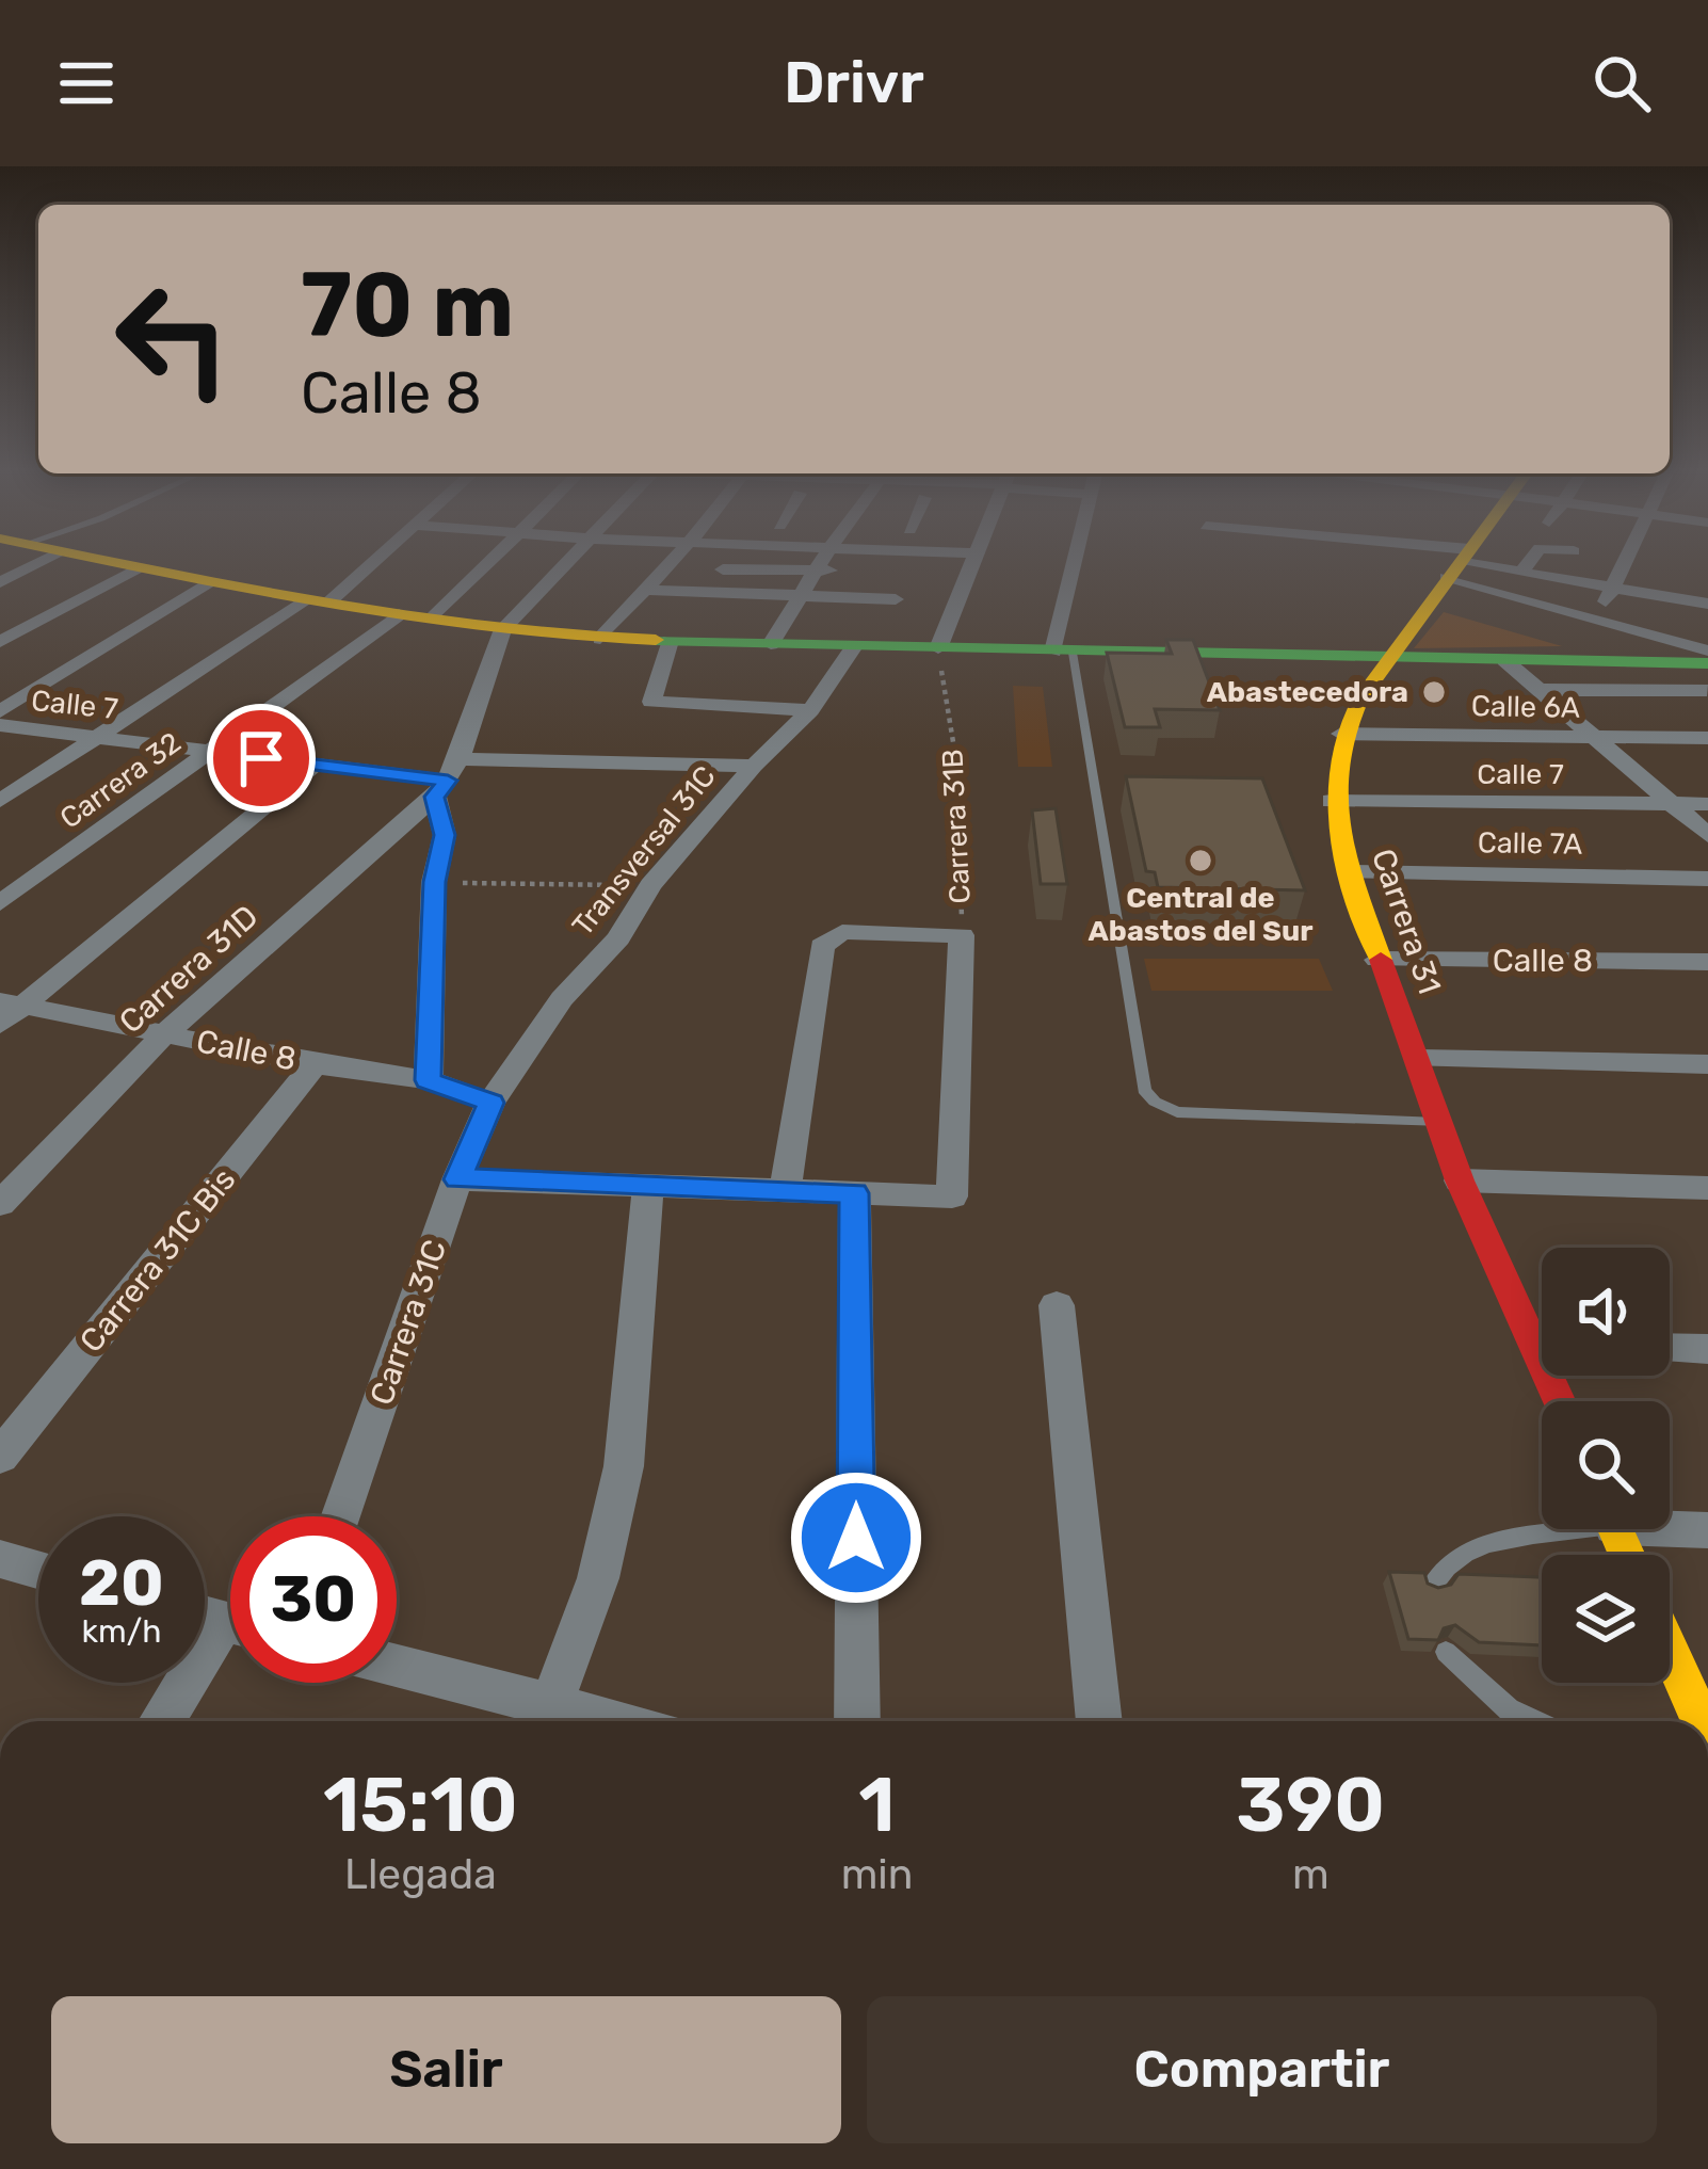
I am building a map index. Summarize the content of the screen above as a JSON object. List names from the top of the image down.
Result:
{
  "streets": {
    "street": [
      "Calle 7",
      "Calle 6A",
      "Carrera 32",
      "Carrera 31B",
      "Calle 7A",
      "Transversal 31C",
      "Carrera 31",
      "Calle 8",
      "Carrera 31D",
      "Carrera 31C Bis",
      "Carrera 31C"
    ]
  },
  "crossings": [
    ["Calle 7", "Carrera 32"],
    ["Calle 7", "Transversal 31C"],
    ["Calle 7", "Carrera 31"],
    ["Calle 7", "Carrera 31D"],
    ["Calle 6A", "Carrera 31"],
    ["Calle 7A", "Carrera 31"],
    ["Transversal 31C", "Calle 8"],
    ["Transversal 31C", "Carrera 31C"],
    ["Carrera 31", "Calle 8"],
    ["Calle 8", "Carrera 31D"],
    ["Calle 8", "Carrera 31C Bis"],
    ["Calle 8", "Carrera 31C"]
  ],
  "places": ["Abastecedora", "Central de Abastos del Sur"],
  "page": {
    "header": "Drivr",
    "turn": ["70 m", "Calle 8"],
    "speed": "20 km/h",
    "limit": "30",
    "eta": [
      "15:10",
      "Llegada",
      "1",
      "min",
      "390",
      "m"
    ],
    "buttons": ["Salir", "Compartir"]
  }
}
